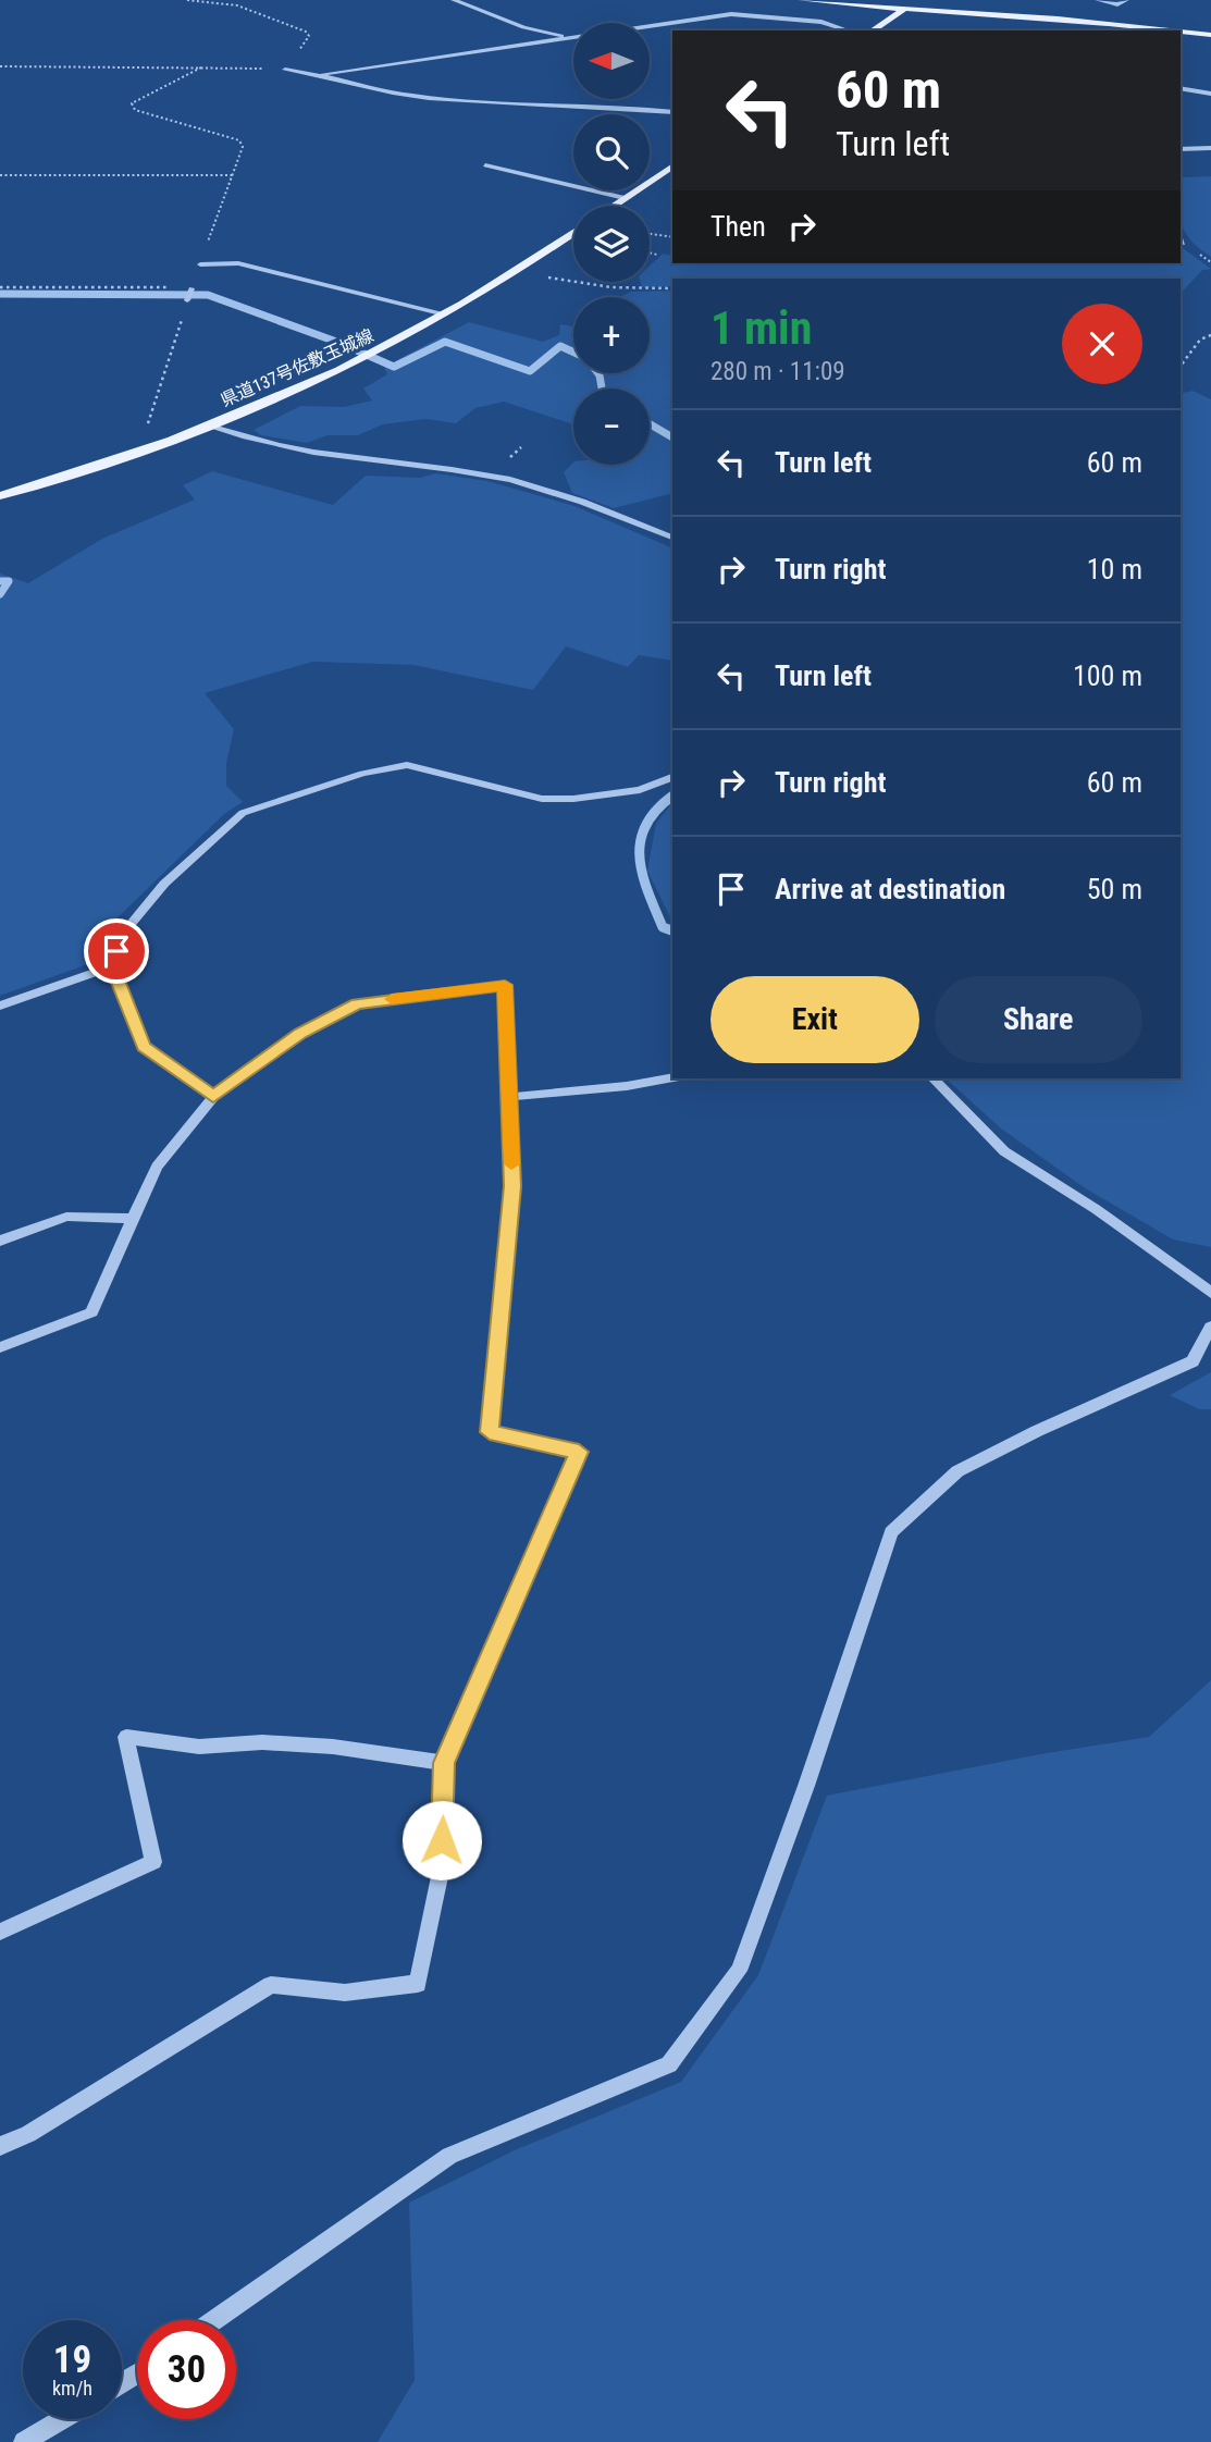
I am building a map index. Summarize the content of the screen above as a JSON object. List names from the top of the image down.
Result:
{
  "streets": {
    "main road": ["県道137号佐敷玉城線"]
  },
  "north": "left",
  "page": {
    "map_buttons": ["+", "−"],
    "turn": ["60 m", "Turn left"],
    "then": "Then",
    "heading": ["1 min", "280 m · 11:09"],
    "list": [
      {
        "name": "Turn left",
        "value": "60 m"
      },
      {
        "name": "Turn right",
        "value": "10 m"
      },
      {
        "name": "Turn left",
        "value": "100 m"
      },
      {
        "name": "Turn right",
        "value": "60 m"
      },
      {
        "name": "Arrive at destination",
        "value": "50 m"
      }
    ],
    "buttons": ["Exit", "Share"],
    "speed": "19 km/h",
    "limit": "30"
  }
}
